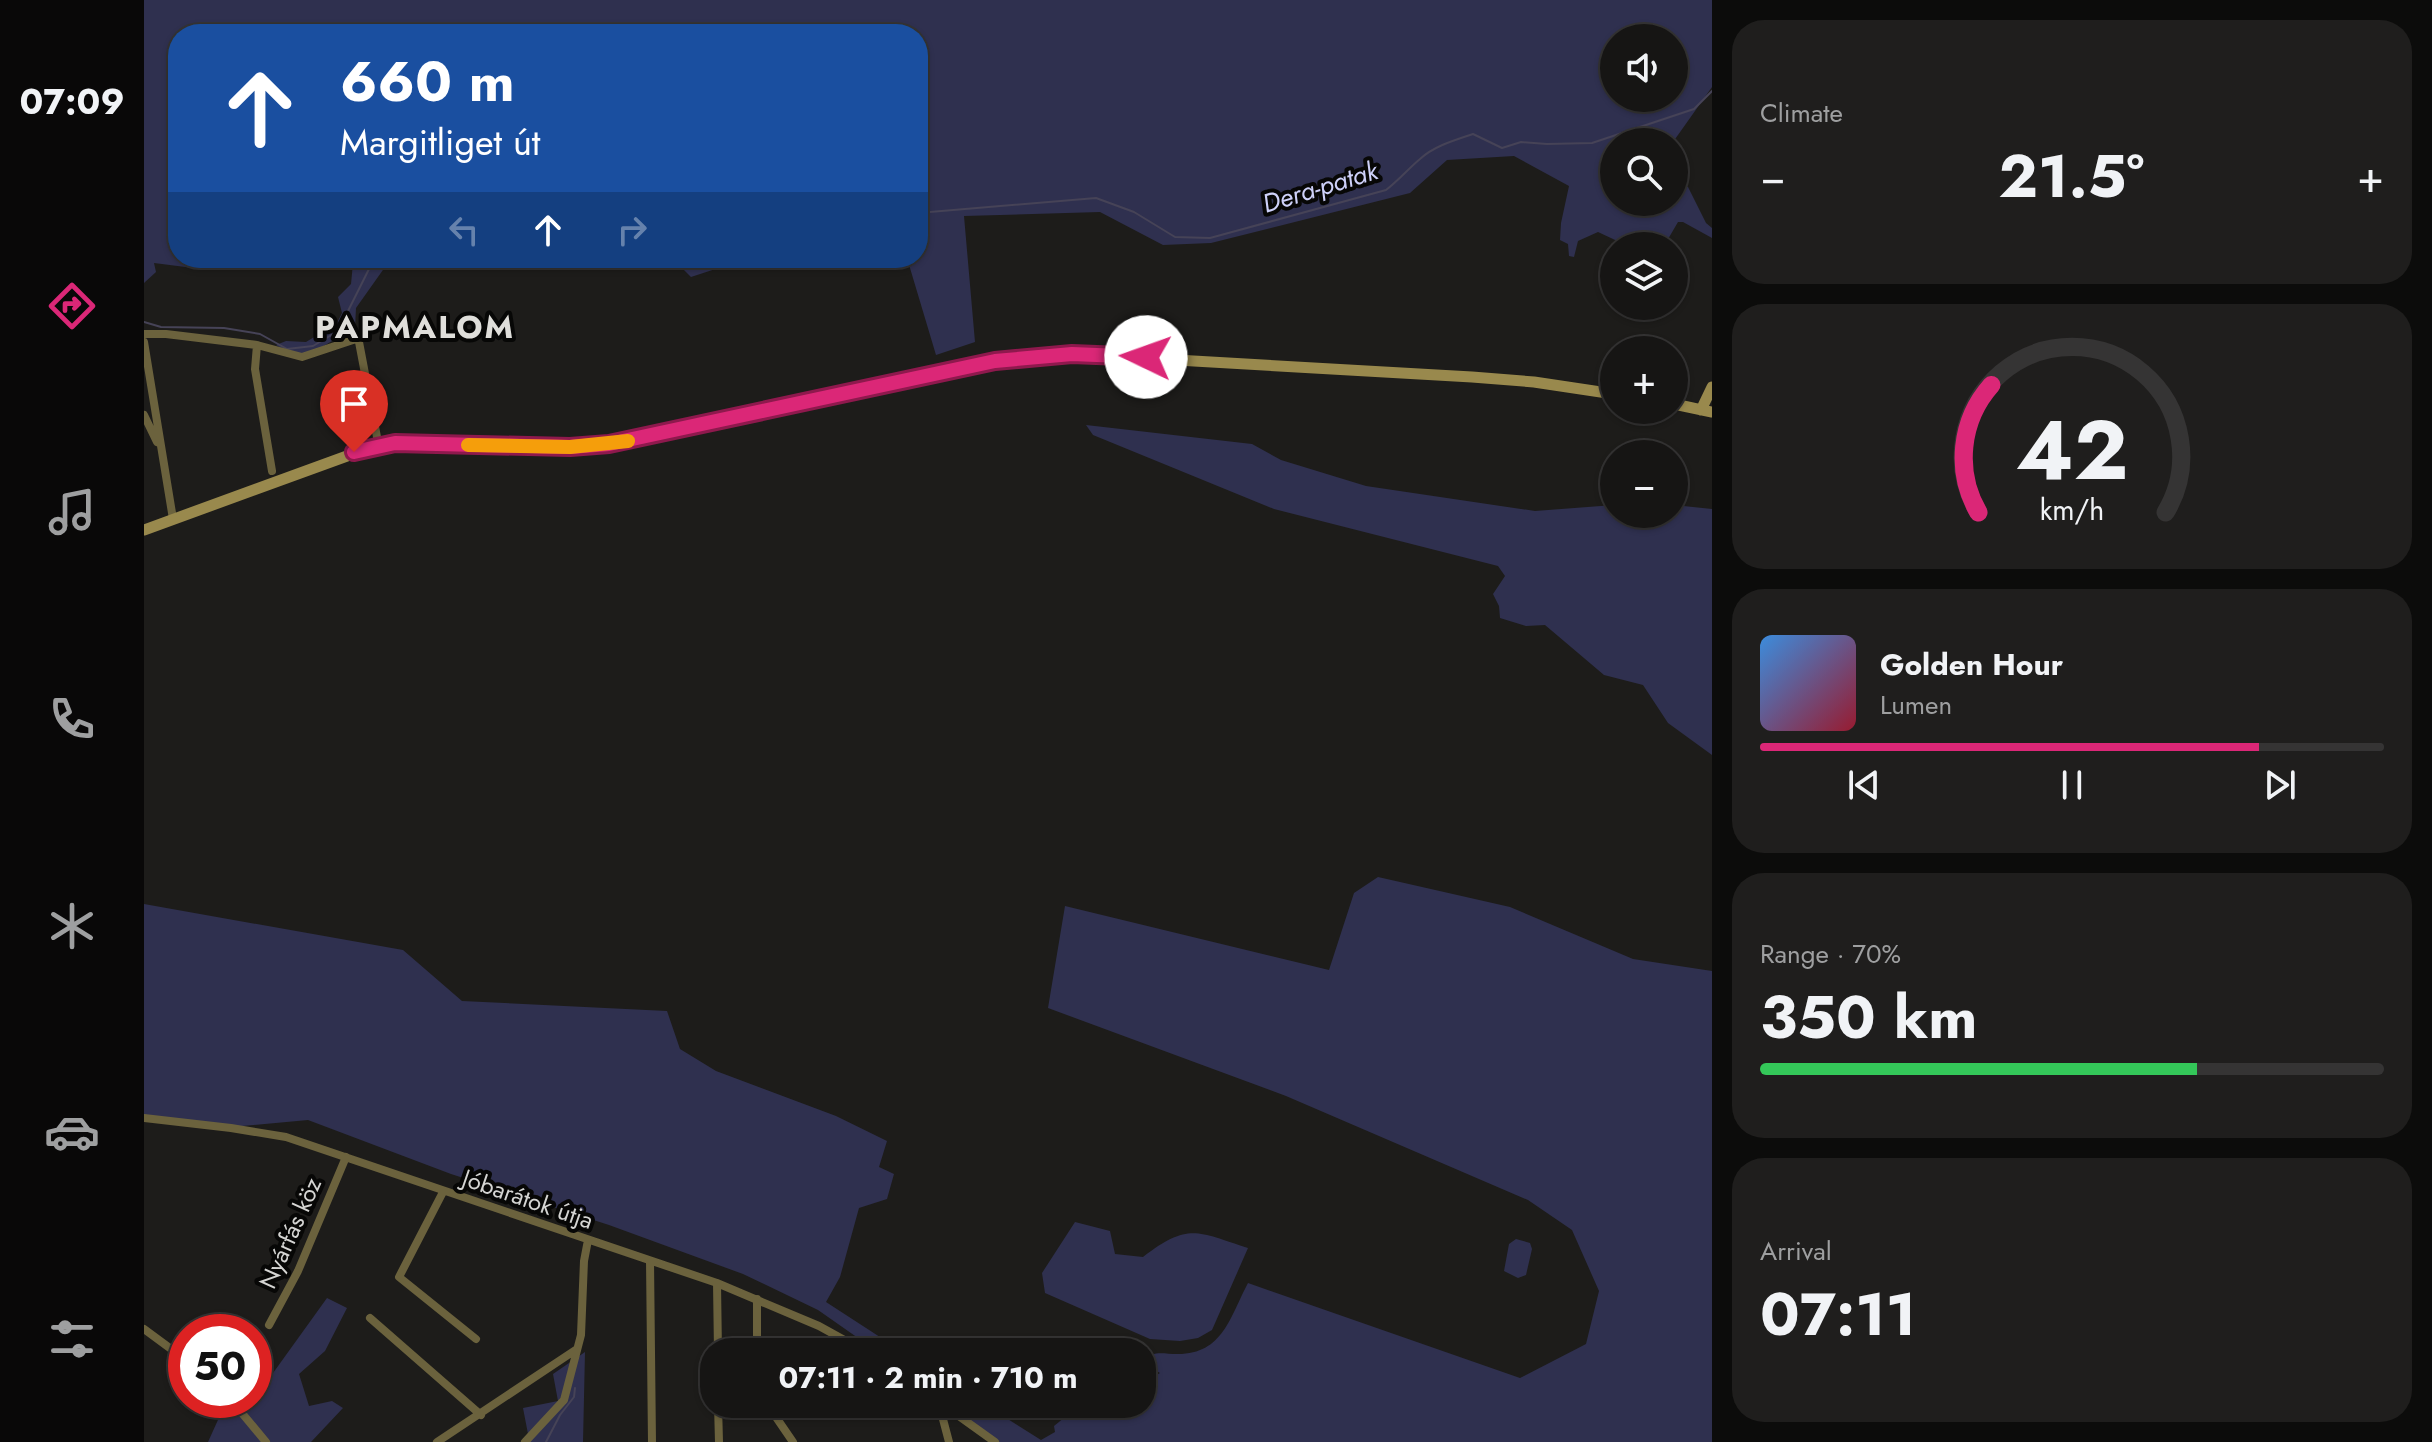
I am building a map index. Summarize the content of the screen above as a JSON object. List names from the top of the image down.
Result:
{
  "streets": {
    "street": ["Jóbarátok útja", "Nyárfás köz"]
  },
  "crossings": [
    ["Jóbarátok útja", "Nyárfás köz"]
  ],
  "districts": ["PAPMALOM"],
  "water": ["Dera-patak"],
  "page": {
    "tabs": "07:09",
    "tile": [
      "Climate",
      ["Range · 70%", "350 km"],
      ["Arrival", "07:11"]
    ],
    "map_buttons": ["+", "−"],
    "turn": ["660 m", "Margitliget út"],
    "heat": ["−", "21.5°", "+"],
    "song": ["Golden Hour", "Lumen"],
    "limit": "50",
    "trip": "07:11 · 2 min · 710 m",
    "gauge": ["42", "km/h"]
  }
}
